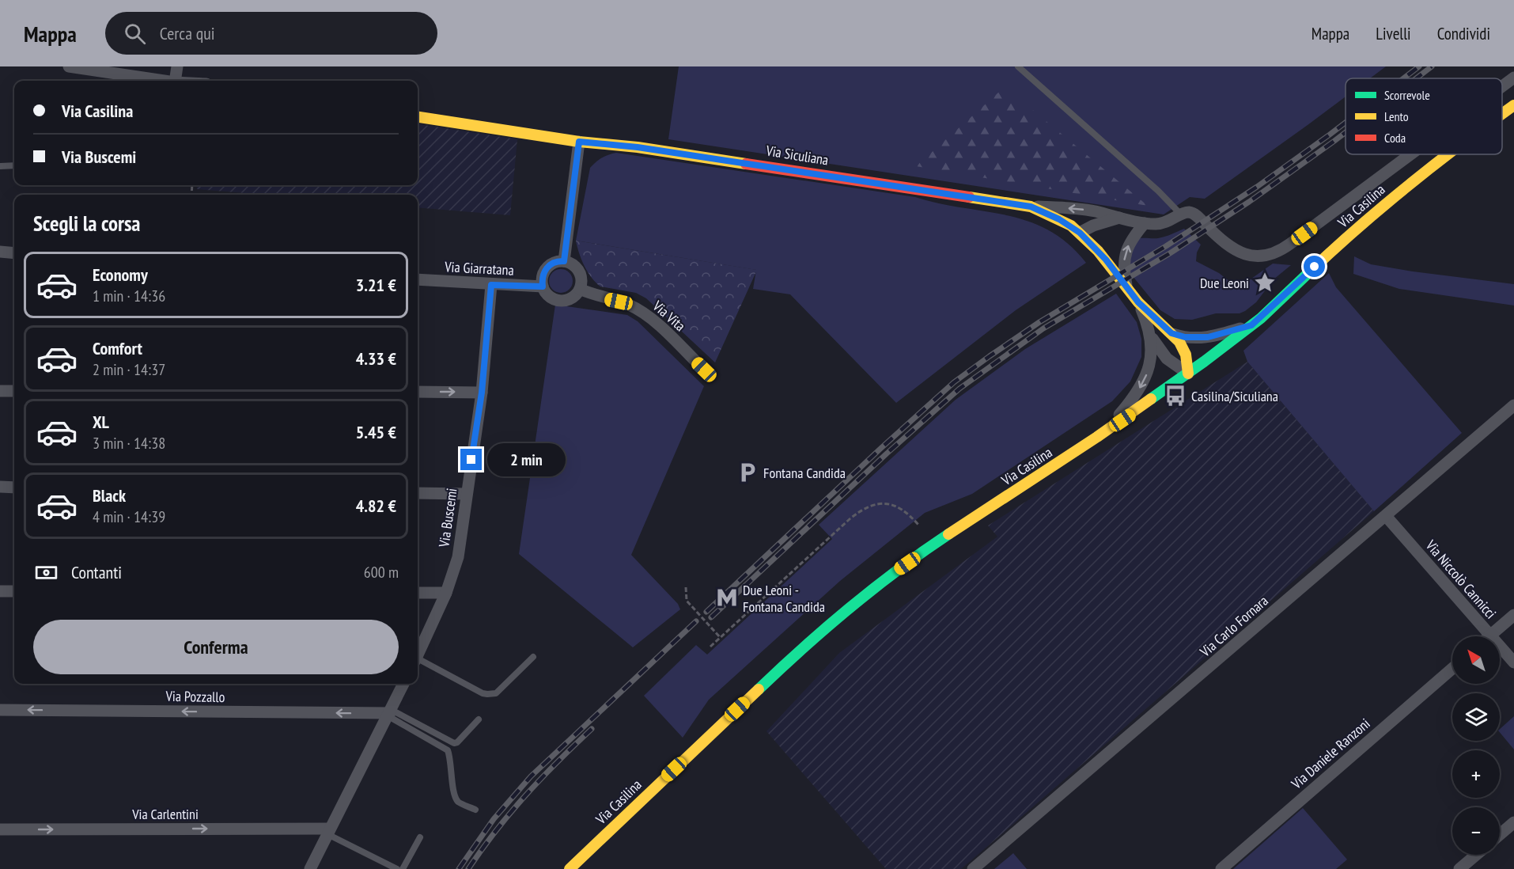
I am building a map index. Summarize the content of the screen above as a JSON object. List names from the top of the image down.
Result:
{
  "streets": {
    "main road": ["Via Siculiana", "Via Casilina"],
    "street": [
      "Via Giarratana",
      "Via Vita",
      "Via Buscemi",
      "Via Niccolò Cannicci",
      "Via Carlo Fornara",
      "Via Pozzallo",
      "Via Daniele Ranzoni",
      "Via Carlentini"
    ]
  },
  "crossings": [
    ["Via Siculiana", "Via Casilina"],
    ["Via Giarratana", "Via Vita"],
    ["Via Giarratana", "Via Buscemi"],
    ["Via Niccolò Cannicci", "Via Carlo Fornara"]
  ],
  "one_way": ["Via Pozzallo", "Via Carlentini"],
  "places": {
    "place": ["Due Leoni"],
    "bus stop": ["Casilina/Siculiana"],
    "parking": ["Fontana Candida"],
    "metro station": ["Due Leoni - Fontana Candida"]
  },
  "legend": ["Scorrevole", "Lento", "Coda"],
  "north": "top left",
  "page": {
    "header": "Mappa",
    "search": "Cerca qui",
    "nav": ["Mappa", "Livelli", "Condividi"],
    "banner": ["Via Casilina", "Via Buscemi"],
    "heading": "Scegli la corsa",
    "list": [
      {
        "name": "Economy",
        "note": "1 min · 14:36",
        "value": "3.21 €"
      },
      {
        "name": "Comfort",
        "note": "2 min · 14:37",
        "value": "4.33 €"
      },
      {
        "name": "XL",
        "note": "3 min · 14:38",
        "value": "5.45 €"
      },
      {
        "name": "Black",
        "note": "4 min · 14:39",
        "value": "4.82 €"
      }
    ],
    "bubble": "2 min",
    "pay": ["Contanti", "600 m"],
    "buttons": "Conferma",
    "map_buttons": ["+", "−"]
  }
}
